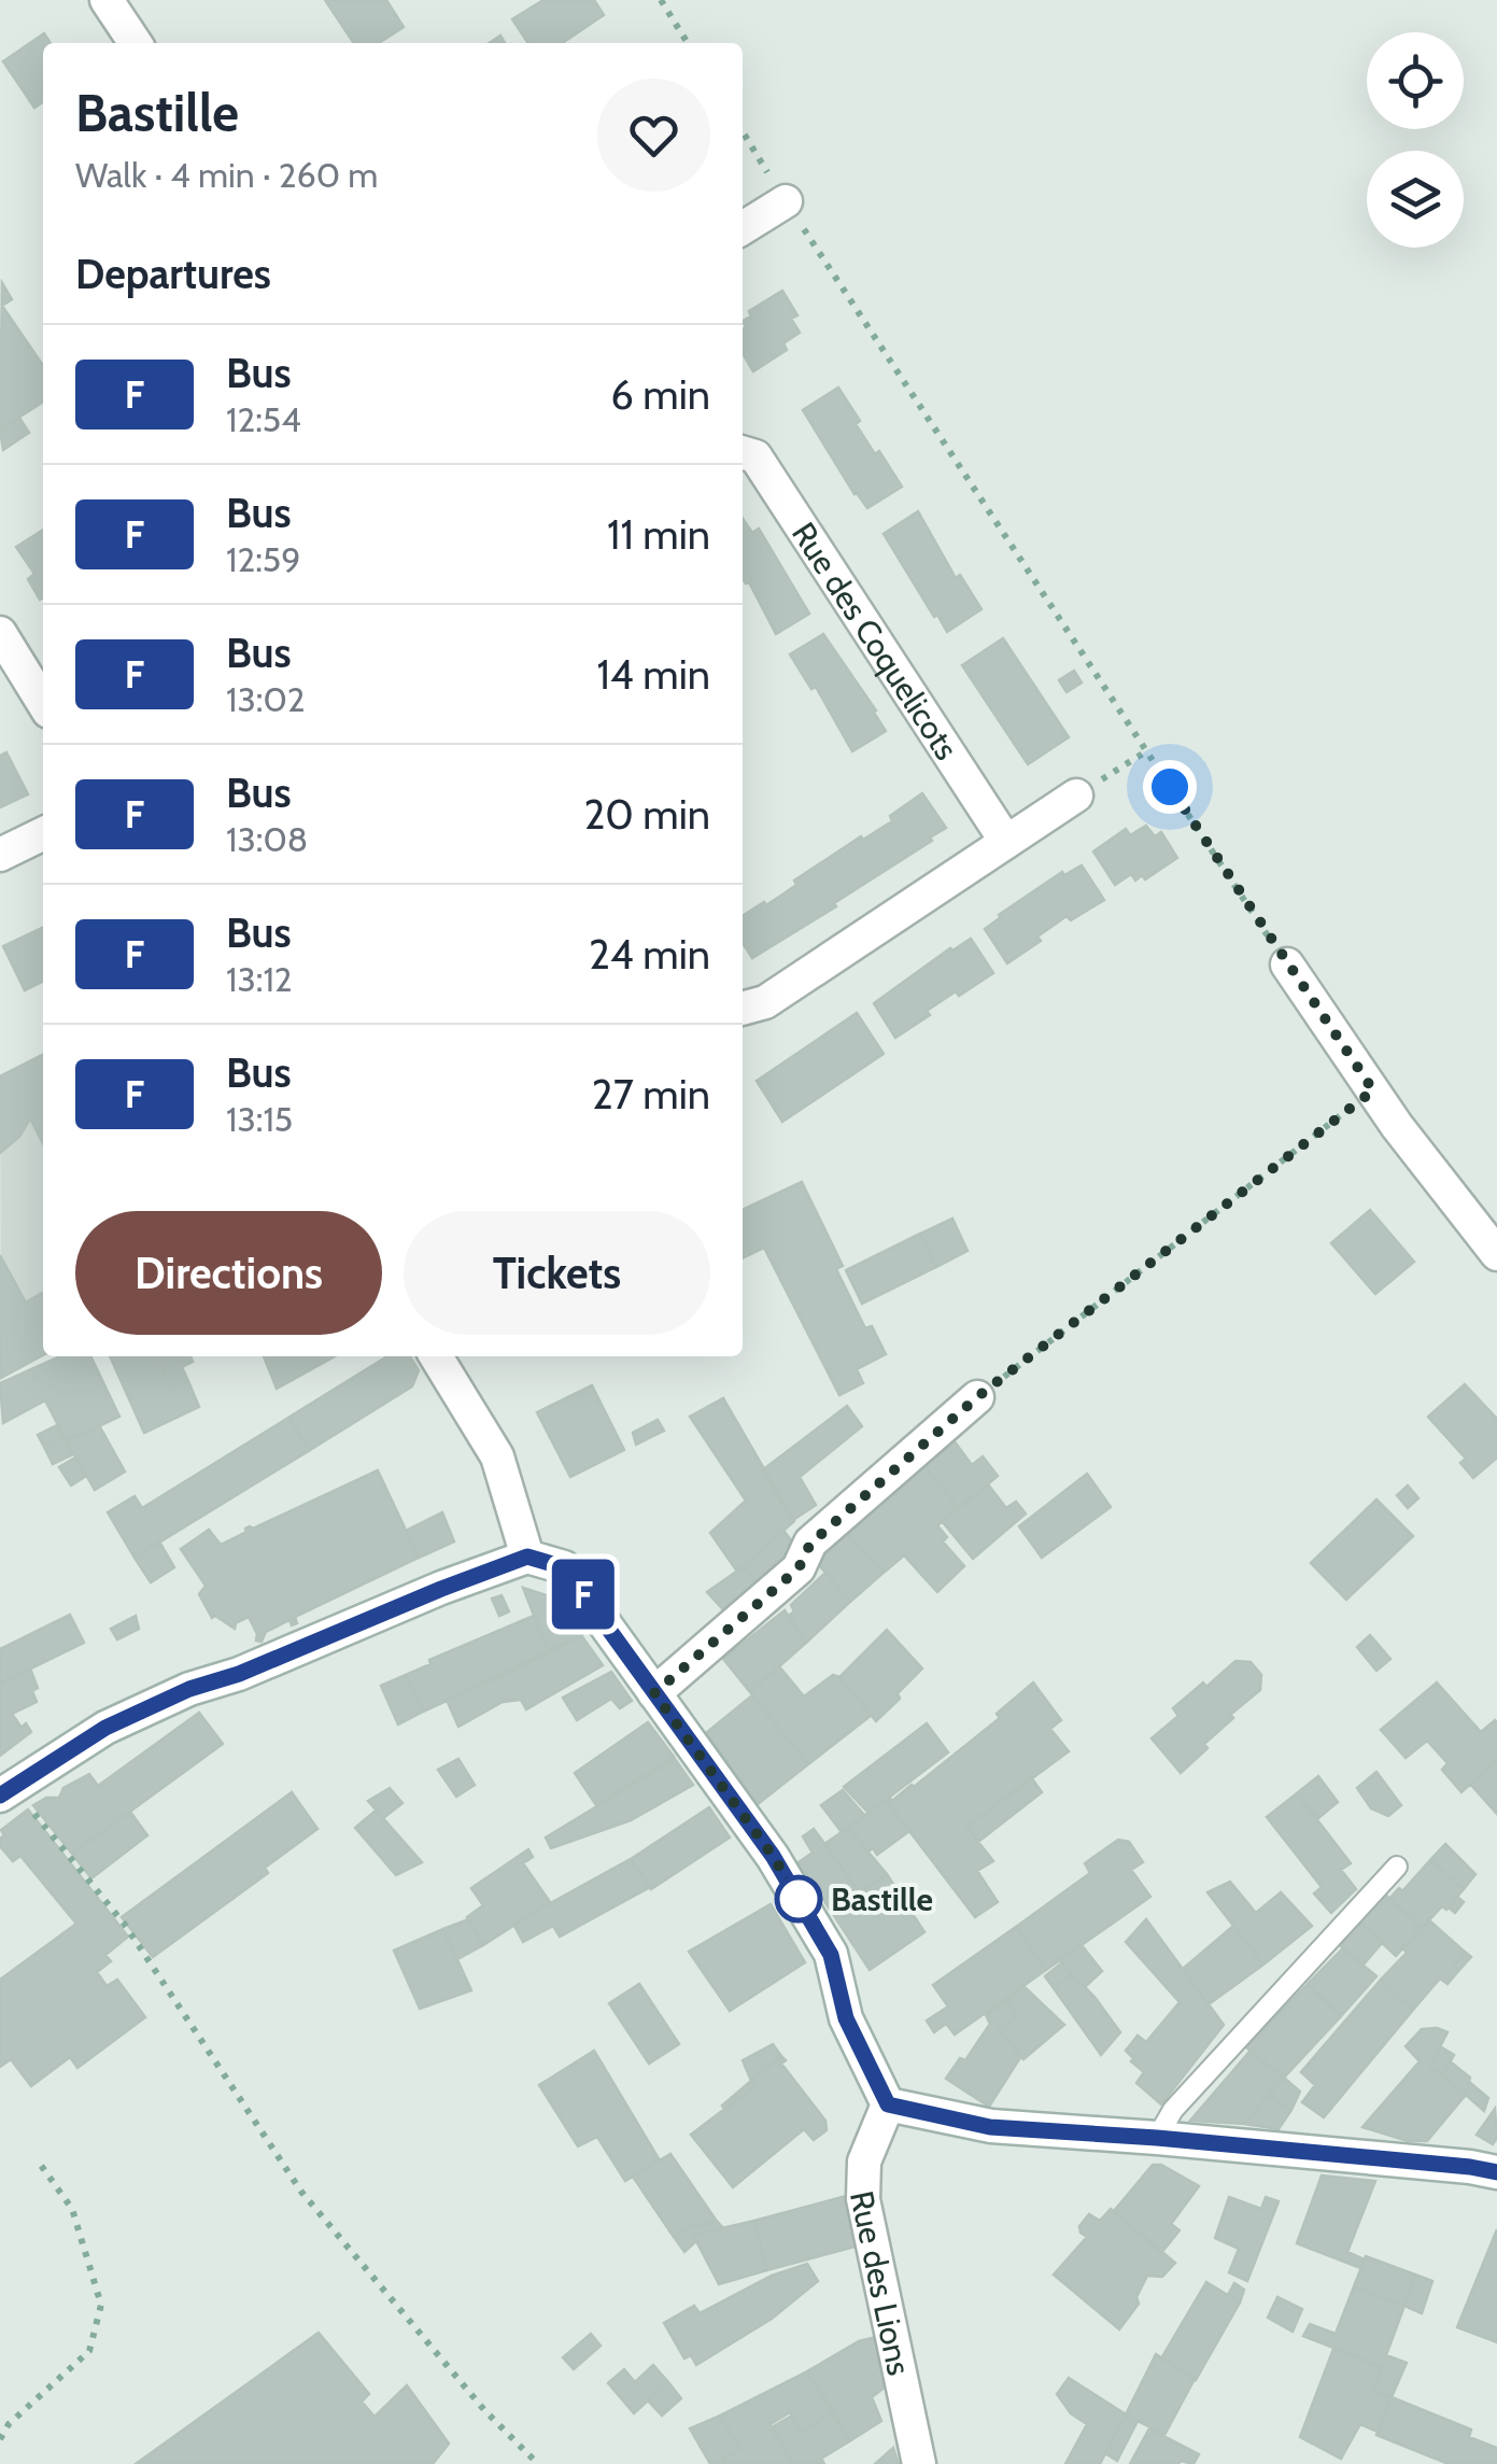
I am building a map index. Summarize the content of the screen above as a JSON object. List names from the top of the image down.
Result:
{
  "streets": {
    "street": ["Rue des Coquelicots", "Rue des Lions"]
  },
  "places": ["Bastille"],
  "lines": ["bus line F"],
  "page": {
    "on_map": "F",
    "heading": [
      ["Bastille", "Walk · 4 min · 260 m"],
      "Departures"
    ],
    "list": [
      {
        "mark": "F",
        "name": "Bus",
        "note": "12:54",
        "value": "6 min"
      },
      {
        "mark": "F",
        "name": "Bus",
        "note": "12:59",
        "value": "11 min"
      },
      {
        "mark": "F",
        "name": "Bus",
        "note": "13:02",
        "value": "14 min"
      },
      {
        "mark": "F",
        "name": "Bus",
        "note": "13:08",
        "value": "20 min"
      },
      {
        "mark": "F",
        "name": "Bus",
        "note": "13:12",
        "value": "24 min"
      },
      {
        "mark": "F",
        "name": "Bus",
        "note": "13:15",
        "value": "27 min"
      }
    ],
    "buttons": ["Directions", "Tickets"]
  }
}
